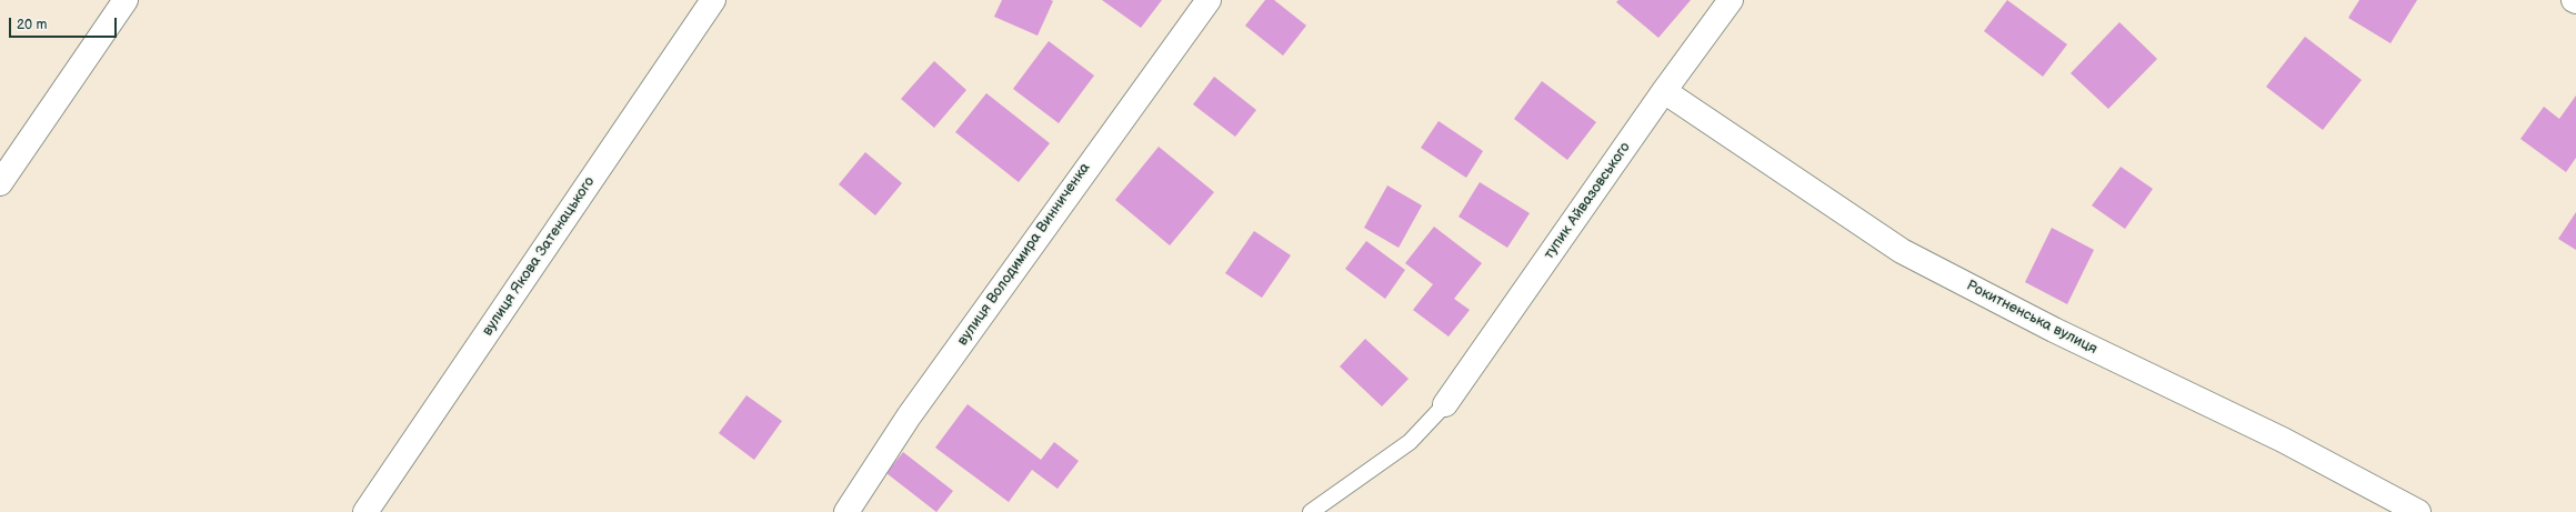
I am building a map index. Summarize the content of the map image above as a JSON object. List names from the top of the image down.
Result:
{
  "streets": {
    "street": [
      "тупик Айвазовського",
      "вулиця Володимира Винниченка",
      "вулиця Якова Затенацького",
      "Рокитненська вулиця"
    ]
  },
  "crossings": [
    ["тупик Айвазовського", "Рокитненська вулиця"]
  ],
  "scale_bar": "20 m"
}
